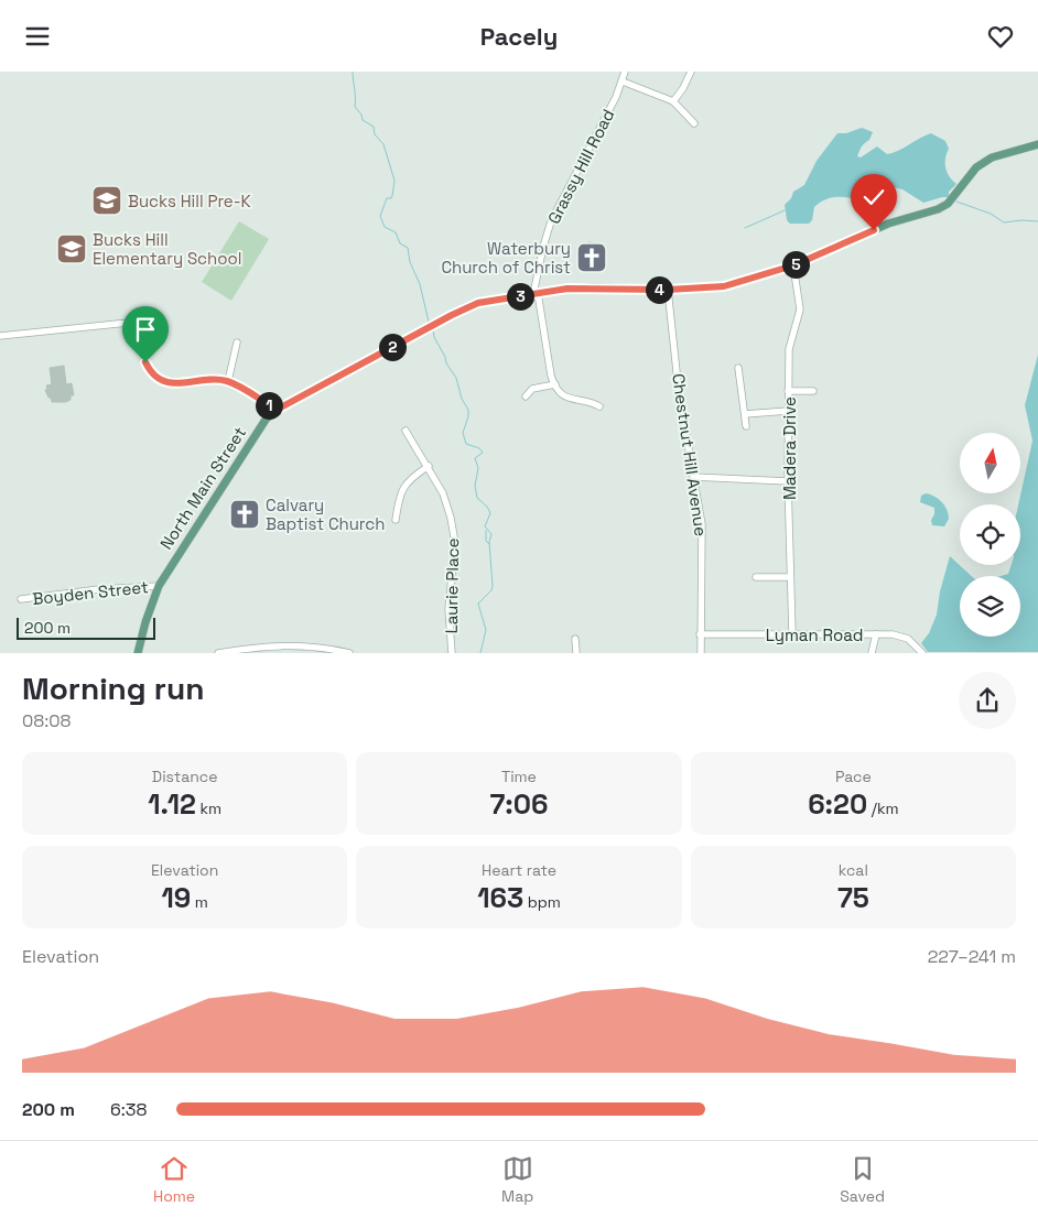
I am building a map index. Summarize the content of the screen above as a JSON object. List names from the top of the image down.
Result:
{
  "streets": {
    "main road": ["North Main Street"],
    "street": [
      "Grassy Hill Road",
      "Madera Drive",
      "Chestnut Hill Avenue",
      "Laurie Place",
      "Boyden Street",
      "Lyman Road"
    ]
  },
  "crossings": [
    ["Grassy Hill Road", "North Main Street"],
    ["Madera Drive", "North Main Street"],
    ["Madera Drive", "Lyman Road"],
    ["Chestnut Hill Avenue", "North Main Street"],
    ["Chestnut Hill Avenue", "Lyman Road"],
    ["North Main Street", "Boyden Street"]
  ],
  "places": {
    "school or university": ["Bucks Hill Pre-K", "Bucks Hill Elementary School"],
    "church": ["Waterbury Church of Christ", "Calvary Baptist Church"]
  },
  "scale_bar": "200 m",
  "north": "top",
  "page": {
    "header": "Pacely",
    "pins": [
      "5",
      "4",
      "3",
      "2",
      "1"
    ],
    "scale": "200 m",
    "heading": ["Morning run", "08:08"],
    "stats": [
      ["Distance", "1.12 km"],
      ["Time", "7:06"],
      ["Pace", "6:20 /km"],
      ["Elevation", "19 m"],
      ["Heart rate", "163 bpm"],
      ["kcal", "75"]
    ],
    "chart": ["Elevation", "227–241 m"],
    "list": [
      {
        "name": "200 m",
        "note": "6:38"
      }
    ],
    "tabs": ["Home", "Map", "Saved"]
  }
}
